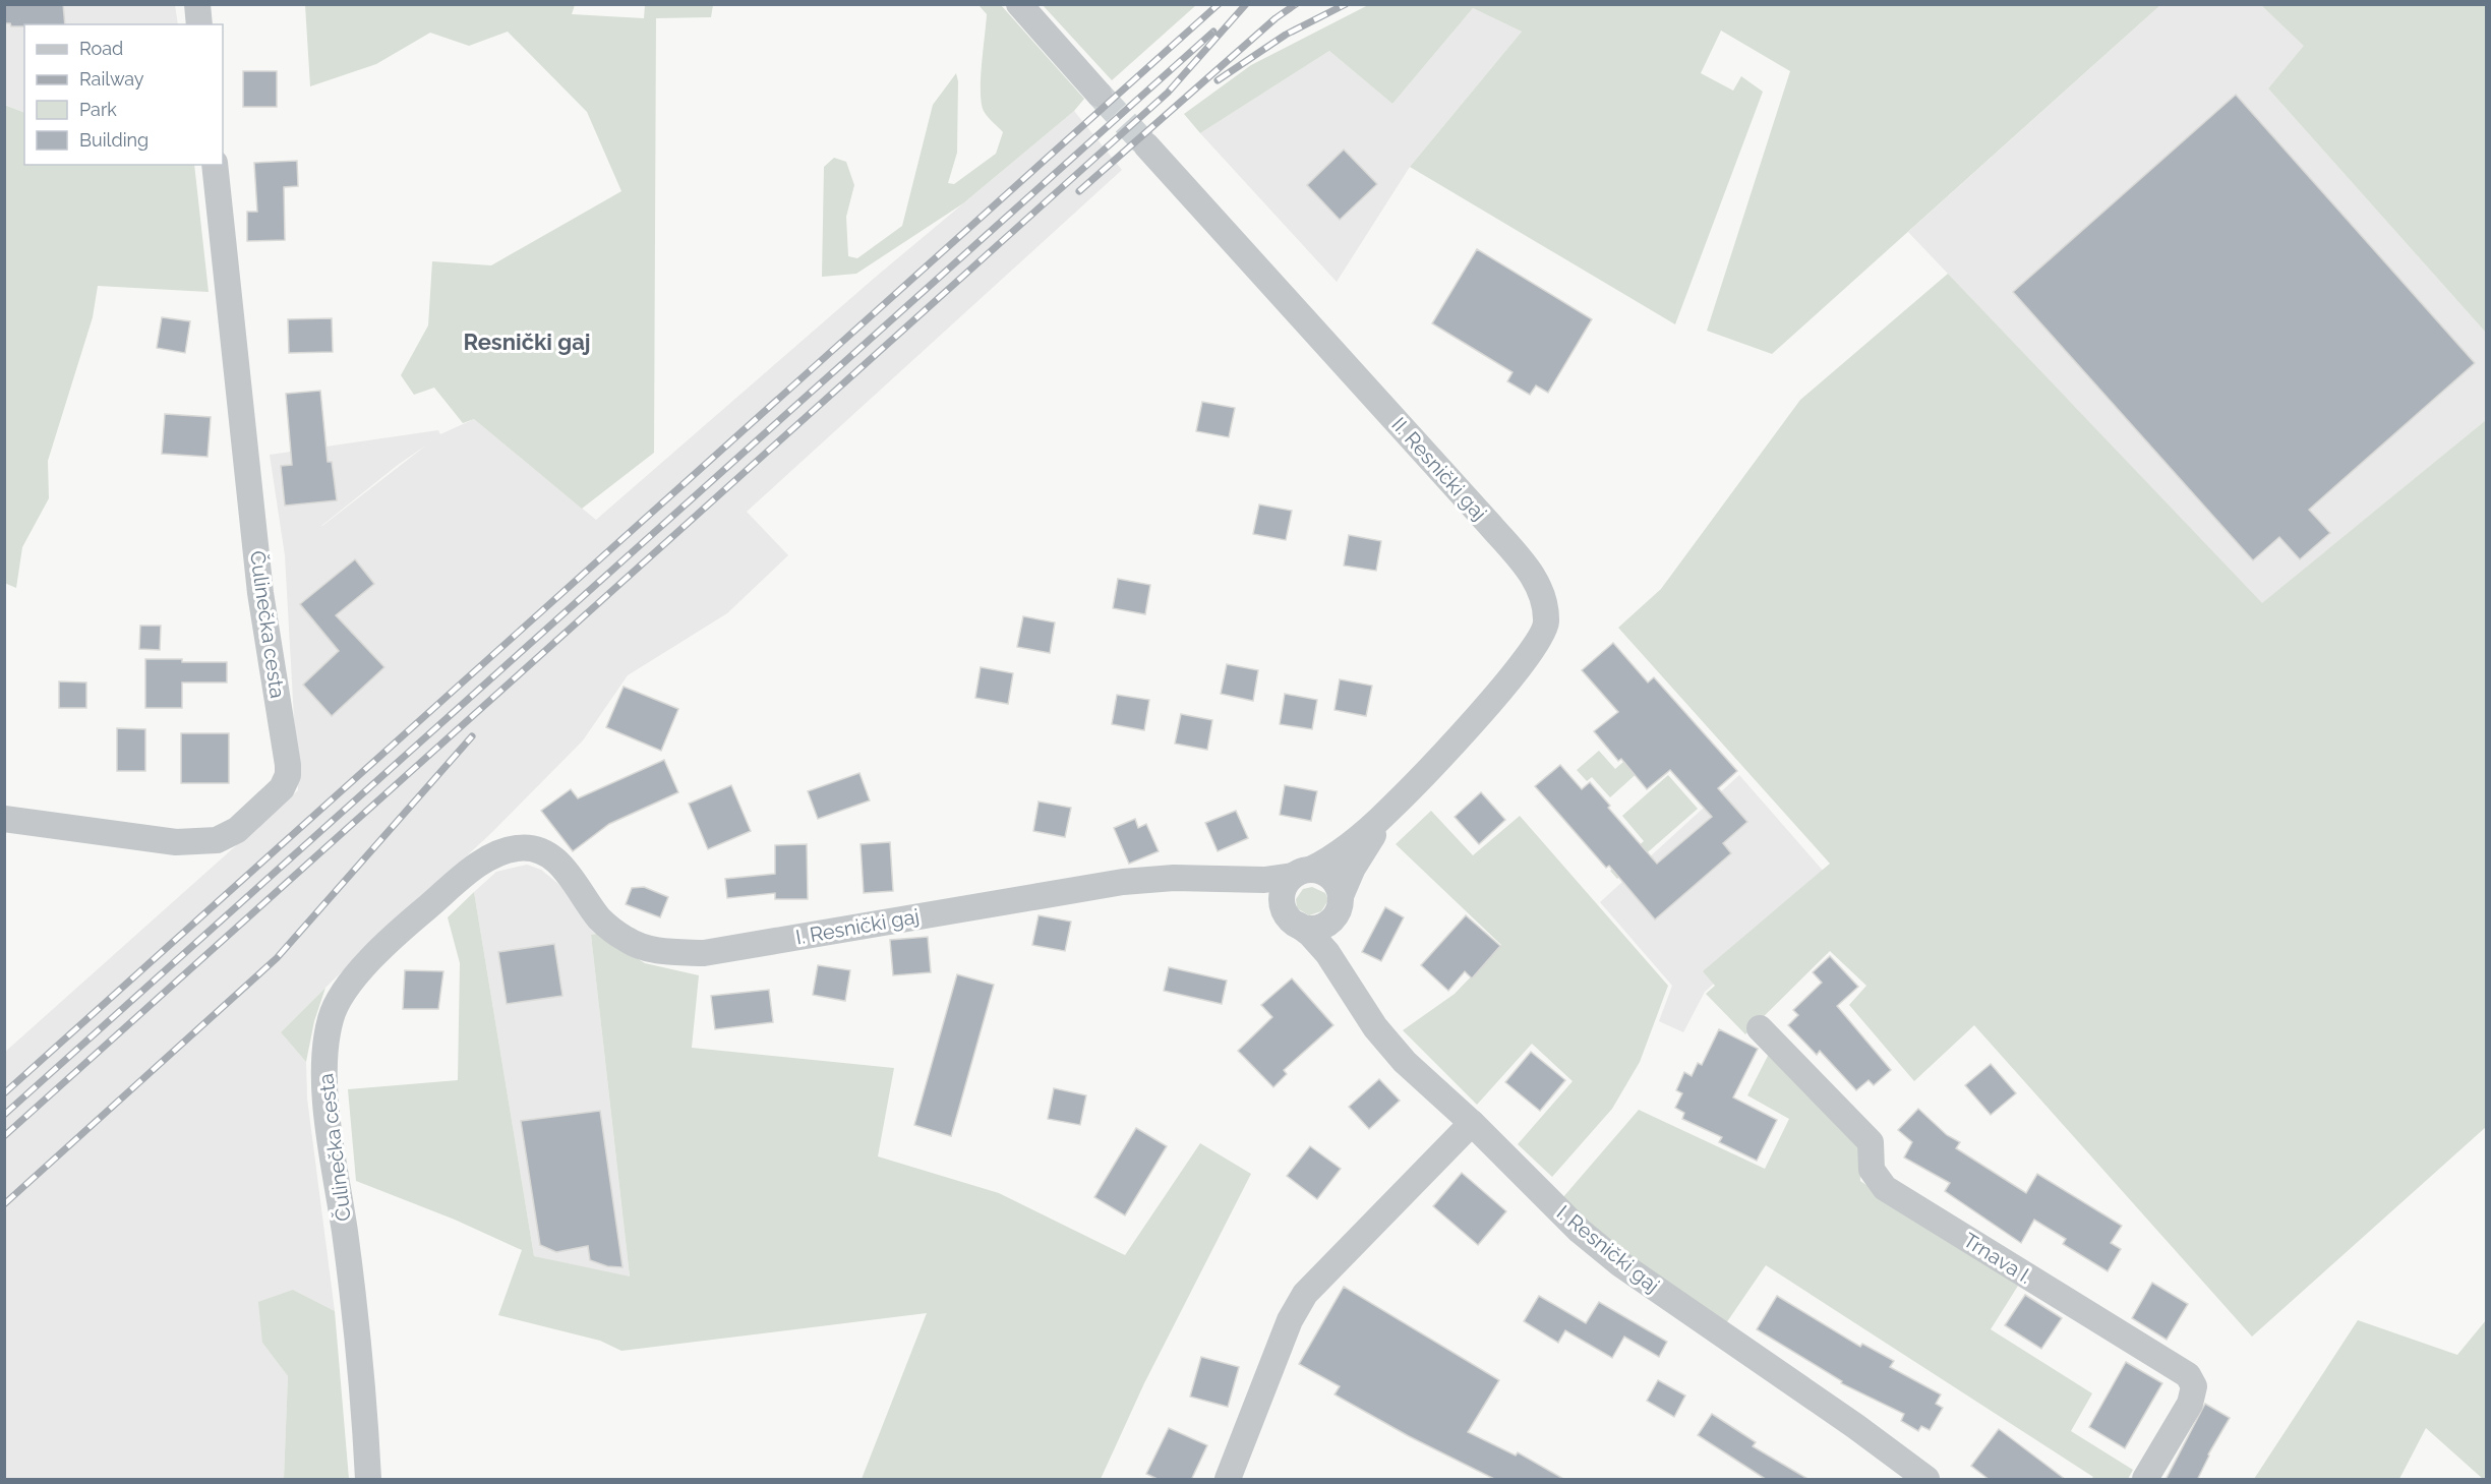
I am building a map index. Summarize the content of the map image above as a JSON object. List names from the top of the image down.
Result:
{
  "streets": {
    "street": [
      "II. Resnički gaj",
      "Čulinečka cesta",
      "I. Resnički gaj",
      "Trnava I."
    ]
  },
  "crossings": [
    ["II. Resnički gaj", "I. Resnički gaj"],
    ["Čulinečka cesta", "I. Resnički gaj"]
  ],
  "districts": ["Resnički gaj"],
  "legend": [
    "Road",
    "Railway",
    "Park",
    "Building"
  ]
}
